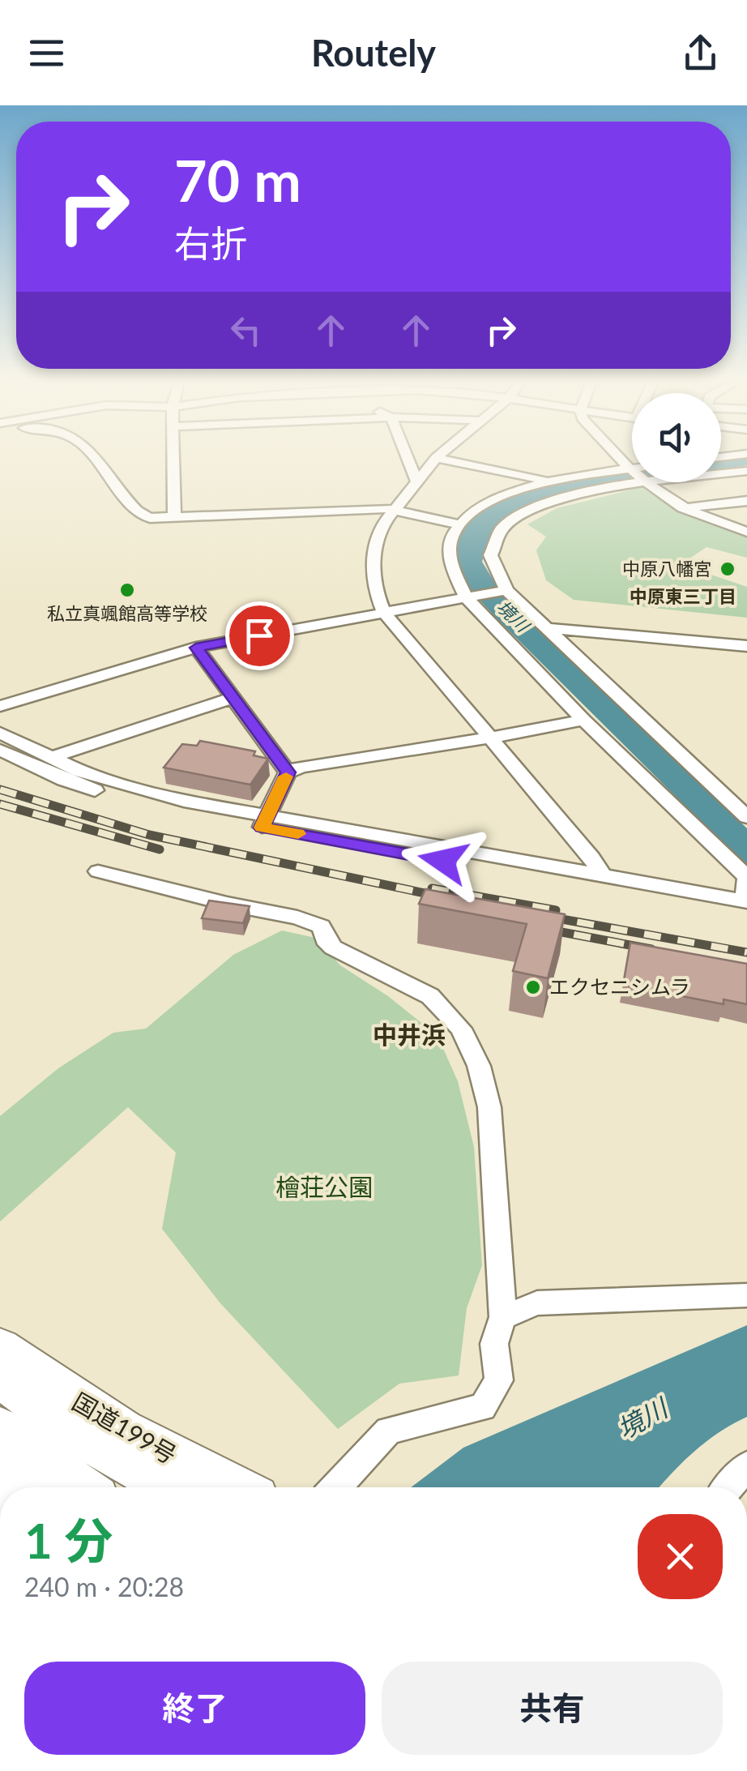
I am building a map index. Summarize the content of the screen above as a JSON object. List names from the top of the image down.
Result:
{
  "streets": {
    "highway": ["国道199号"]
  },
  "districts": ["中原東三丁目", "中井浜"],
  "water": ["境川"],
  "parks": ["檜荘公園"],
  "places": ["中原八幡宮", "私立真颯館高等学校", "エクセニシムラ"],
  "page": {
    "header": "Routely",
    "turn": ["70 m", "右折"],
    "heading": ["1 分", "240 m · 20:28"],
    "buttons": ["終了", "共有"]
  }
}
